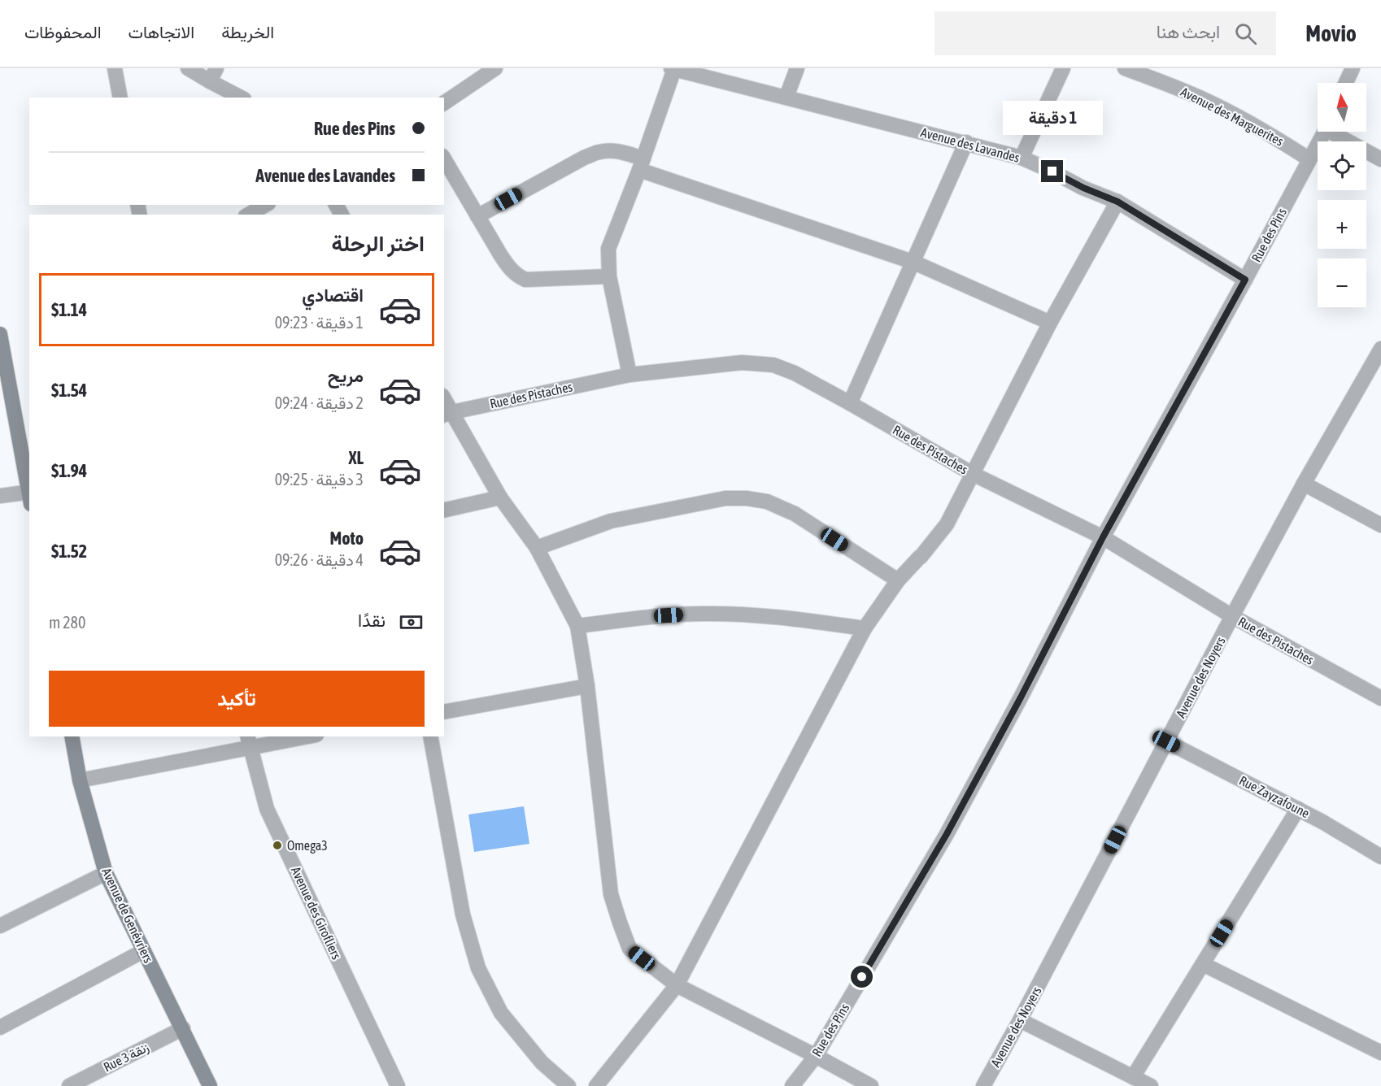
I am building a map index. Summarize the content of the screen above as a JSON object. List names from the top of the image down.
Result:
{
  "streets": {
    "street": [
      "Avenue des Marguerites",
      "Avenue des Lavandes",
      "Rue des Pins",
      "Rue des Pistaches",
      "Avenue des Noyers",
      "Rue Zayzafoune",
      "Avenue des Girofliers",
      "Avenue de Genévriers",
      "Rue 3 زنقة"
    ]
  },
  "crossings": [
    ["Avenue des Marguerites", "Rue des Pins"],
    ["Avenue des Lavandes", "Rue des Pins"],
    ["Rue des Pins", "Rue des Pistaches"],
    ["Rue des Pistaches", "Avenue des Noyers"],
    ["Avenue des Noyers", "Rue Zayzafoune"],
    ["Avenue de Genévriers", "Rue 3 زنقة"]
  ],
  "places": ["Omega3"],
  "north": "top",
  "page": {
    "header": "Movio",
    "search": "ابحث هنا",
    "nav": ["الخريطة", "الاتجاهات", "المحفوظات"],
    "map_buttons": ["+", "−"],
    "banner": ["Rue des Pins", "Avenue des Lavandes"],
    "bubble": "1 دقيقة",
    "heading": "اختر الرحلة",
    "list": [
      {
        "name": "اقتصادي",
        "note": "1 دقيقة · 09:23",
        "value": "$1.14"
      },
      {
        "name": "مريح",
        "note": "2 دقيقة · 09:24",
        "value": "$1.54"
      },
      {
        "name": "XL",
        "note": "3 دقيقة · 09:25",
        "value": "$1.94"
      },
      {
        "name": "Moto",
        "note": "4 دقيقة · 09:26",
        "value": "$1.52"
      }
    ],
    "pay": ["نقدًا", "280 m"],
    "buttons": "تأكيد"
  }
}
